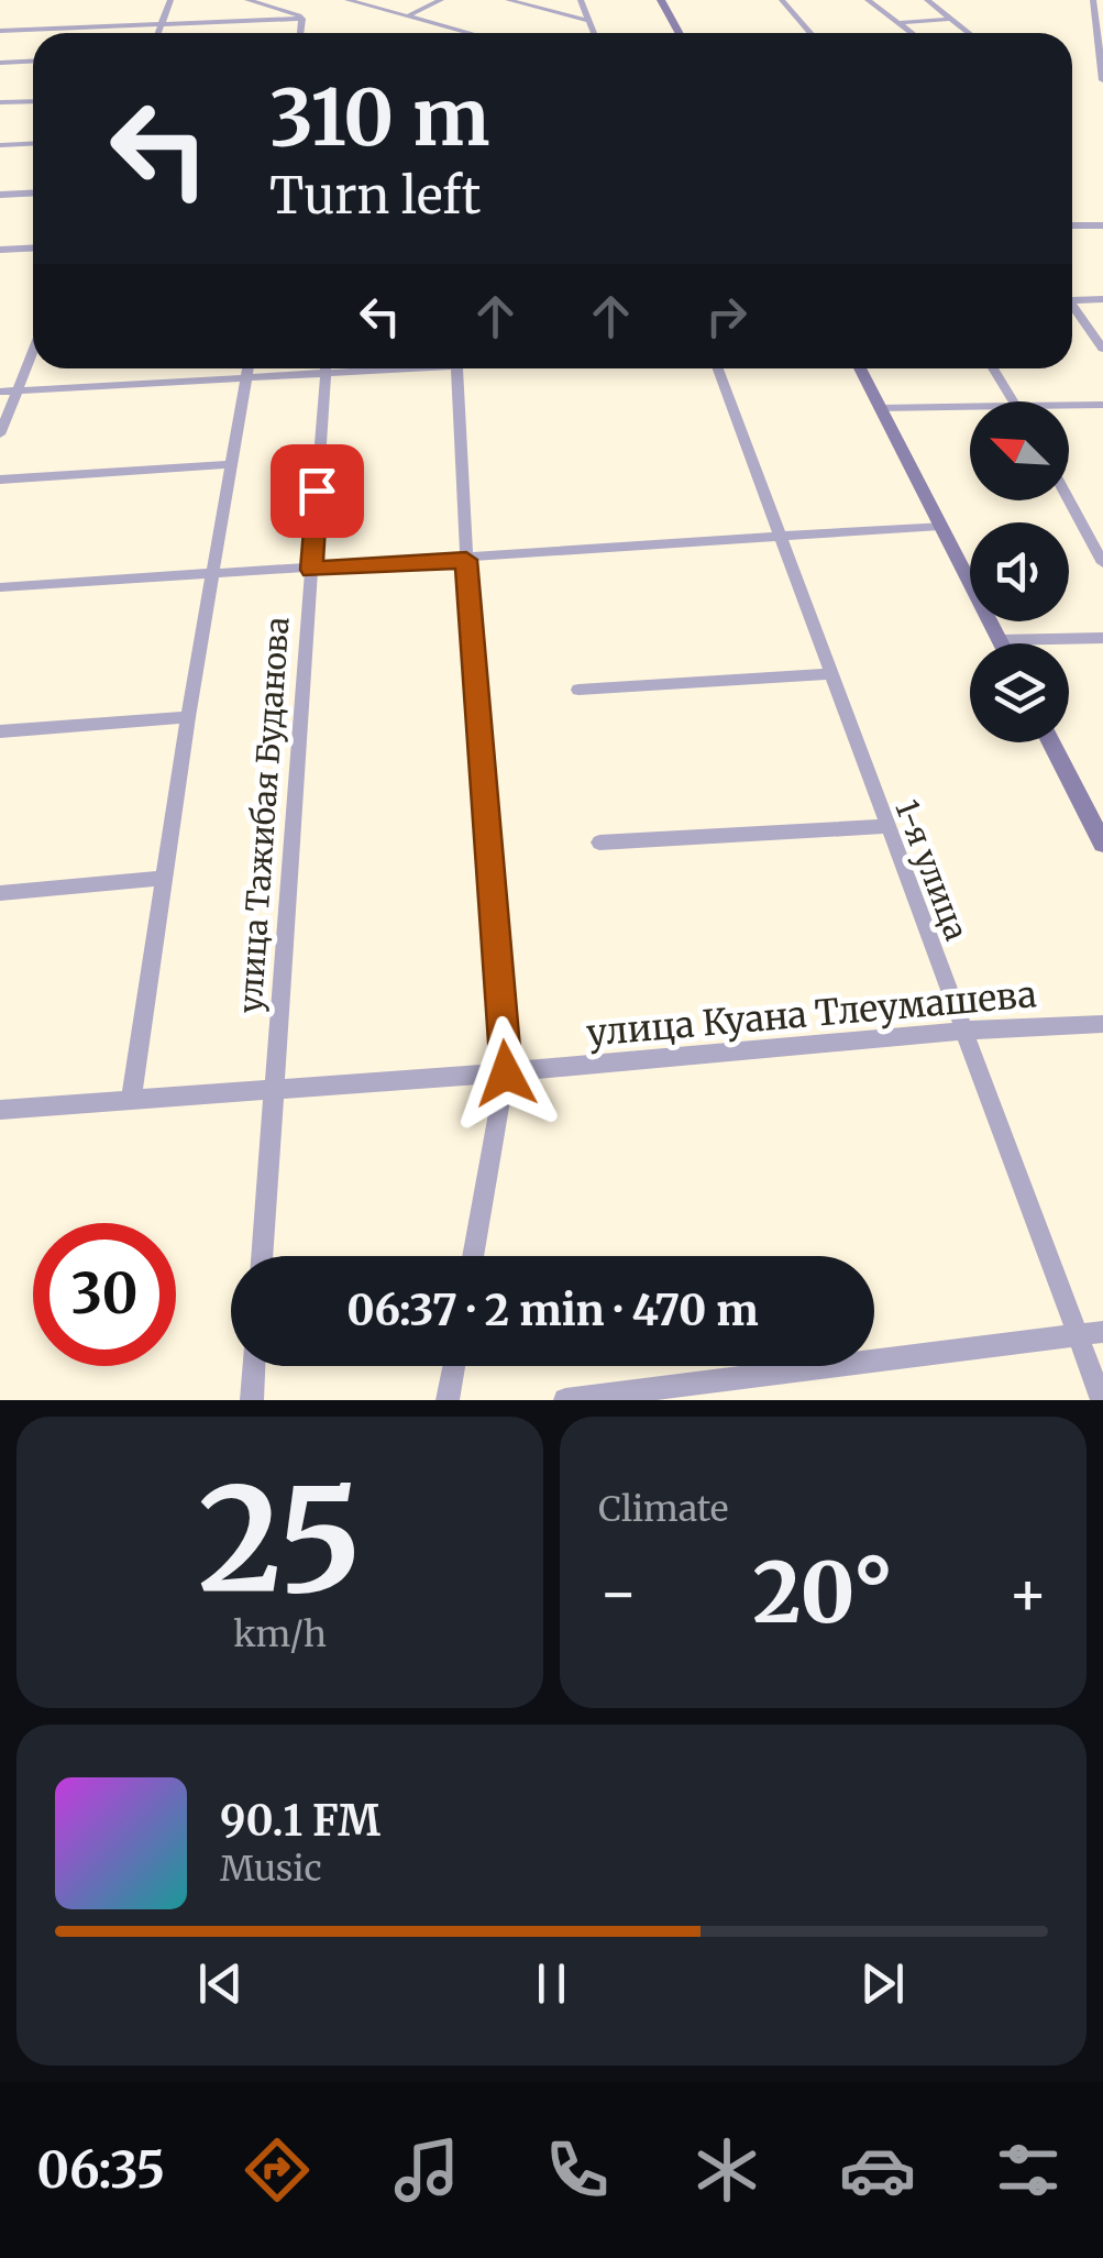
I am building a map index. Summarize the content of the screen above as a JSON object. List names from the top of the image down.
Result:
{
  "streets": {
    "street": ["улица Тажибая Буданова", "1-я улица", "улица Куана Тлеумашева"]
  },
  "crossings": [
    ["улица Тажибая Буданова", "улица Куана Тлеумашева"],
    ["1-я улица", "улица Куана Тлеумашева"]
  ],
  "north": "top left",
  "page": {
    "turn": ["310 m", "Turn left"],
    "limit": "30",
    "trip": "06:37 · 2 min · 470 m",
    "tile": [
      ["25", "km/h"],
      "Climate"
    ],
    "heat": ["−", "20°", "+"],
    "song": ["90.1 FM", "Music"],
    "tabs": "06:35"
  }
}
